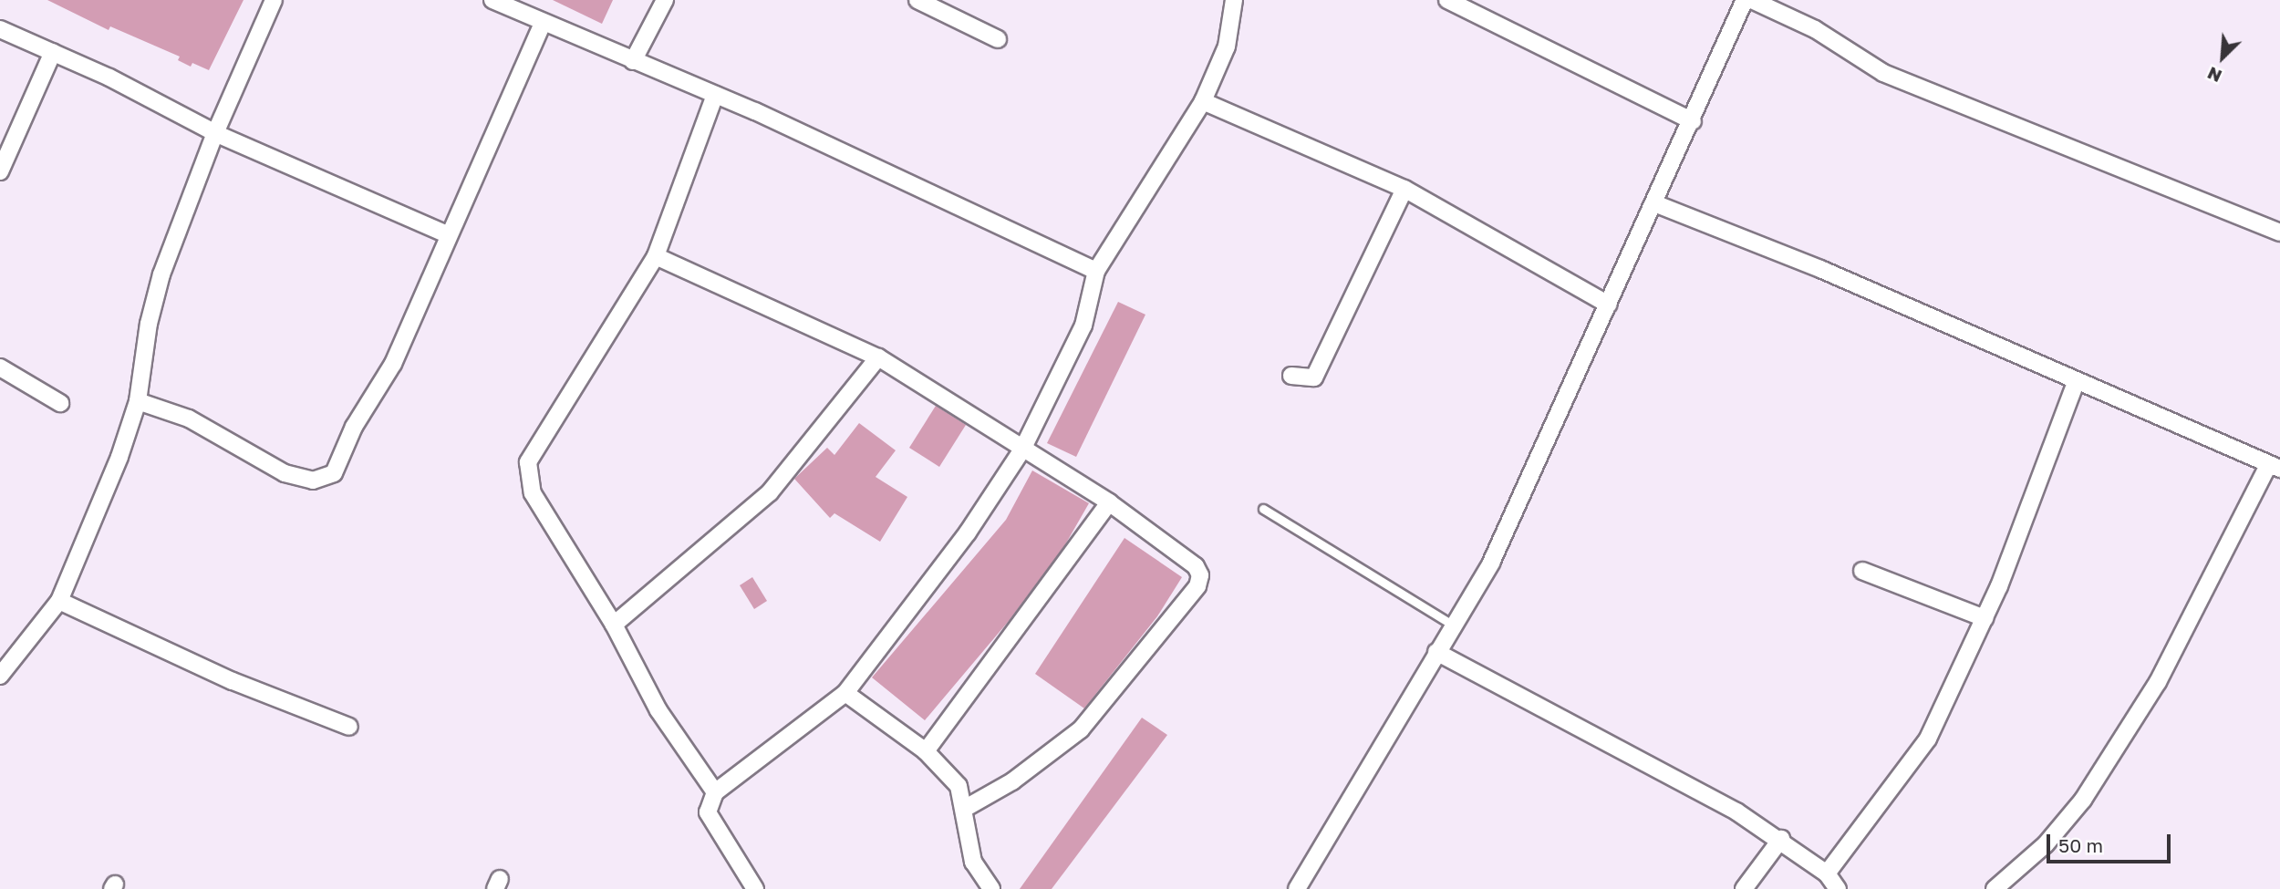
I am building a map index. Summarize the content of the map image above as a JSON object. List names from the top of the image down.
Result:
{
  "scale_bar": "50 m",
  "north": "bottom left"
}
